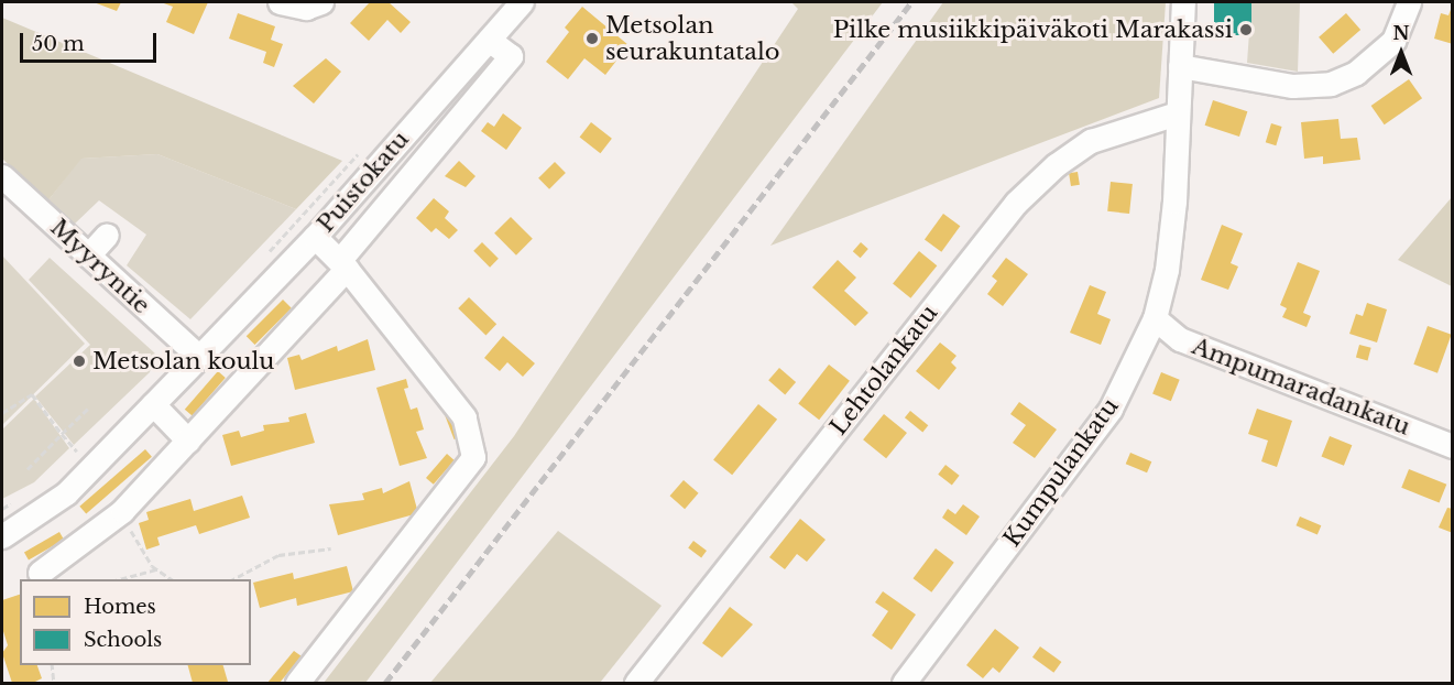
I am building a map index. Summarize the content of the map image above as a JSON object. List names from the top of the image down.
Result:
{
  "streets": {
    "street": [
      "Puistokatu",
      "Myyryntie",
      "Lehtolankatu",
      "Ampumaradankatu",
      "Kumpulankatu"
    ]
  },
  "crossings": [
    ["Puistokatu", "Myyryntie"],
    ["Lehtolankatu", "Kumpulankatu"],
    ["Ampumaradankatu", "Kumpulankatu"]
  ],
  "places": ["Pilke musiikkipäiväkoti Marakassi", "Metsolan seurakuntatalo", "Metsolan koulu"],
  "legend": ["Homes", "Schools"],
  "scale_bar": "50 m",
  "north": "top"
}
